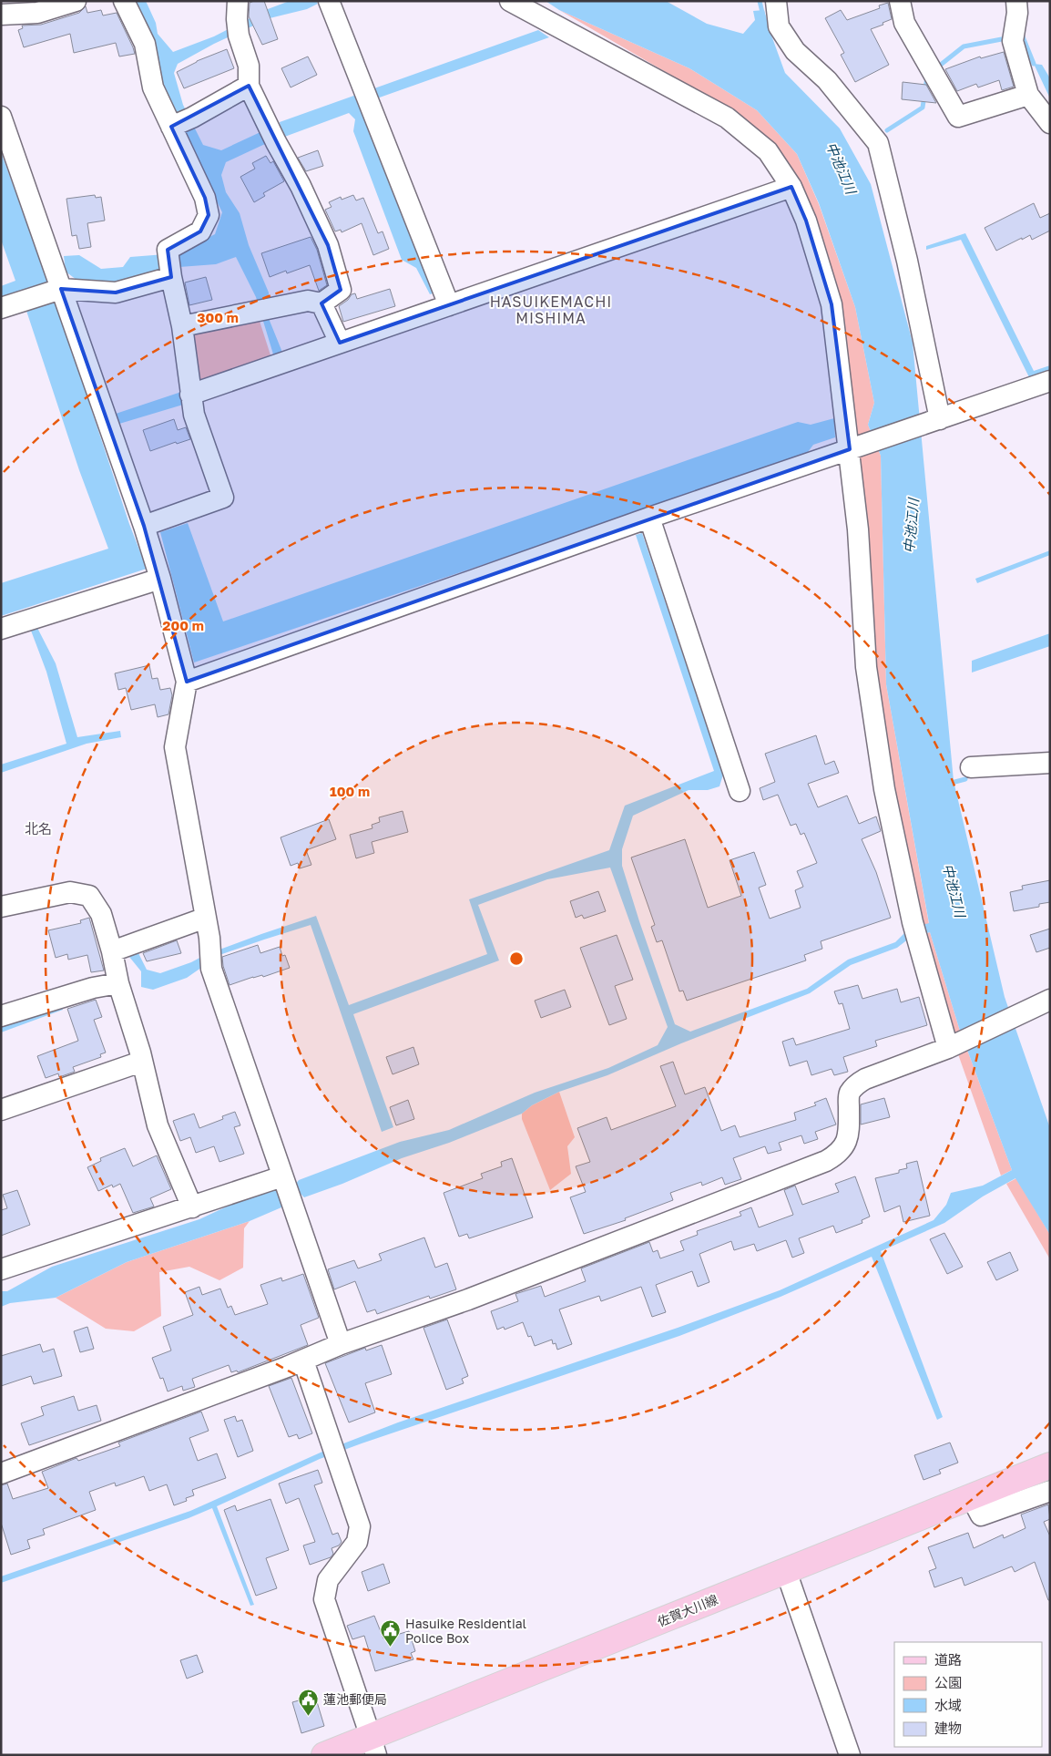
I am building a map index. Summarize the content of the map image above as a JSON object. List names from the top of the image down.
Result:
{
  "streets": {
    "main road": ["佐賀大川線"]
  },
  "districts": ["HASUIKEMACHI MISHIMA", "北名"],
  "water": ["中池江川"],
  "places": {
    "public building": ["Hasuike Residential Police Box", "蓮池郵便局"]
  },
  "legend": [
    "道路",
    "公園",
    "水域",
    "建物"
  ],
  "rings": ["300 m", "200 m", "100 m"]
}
